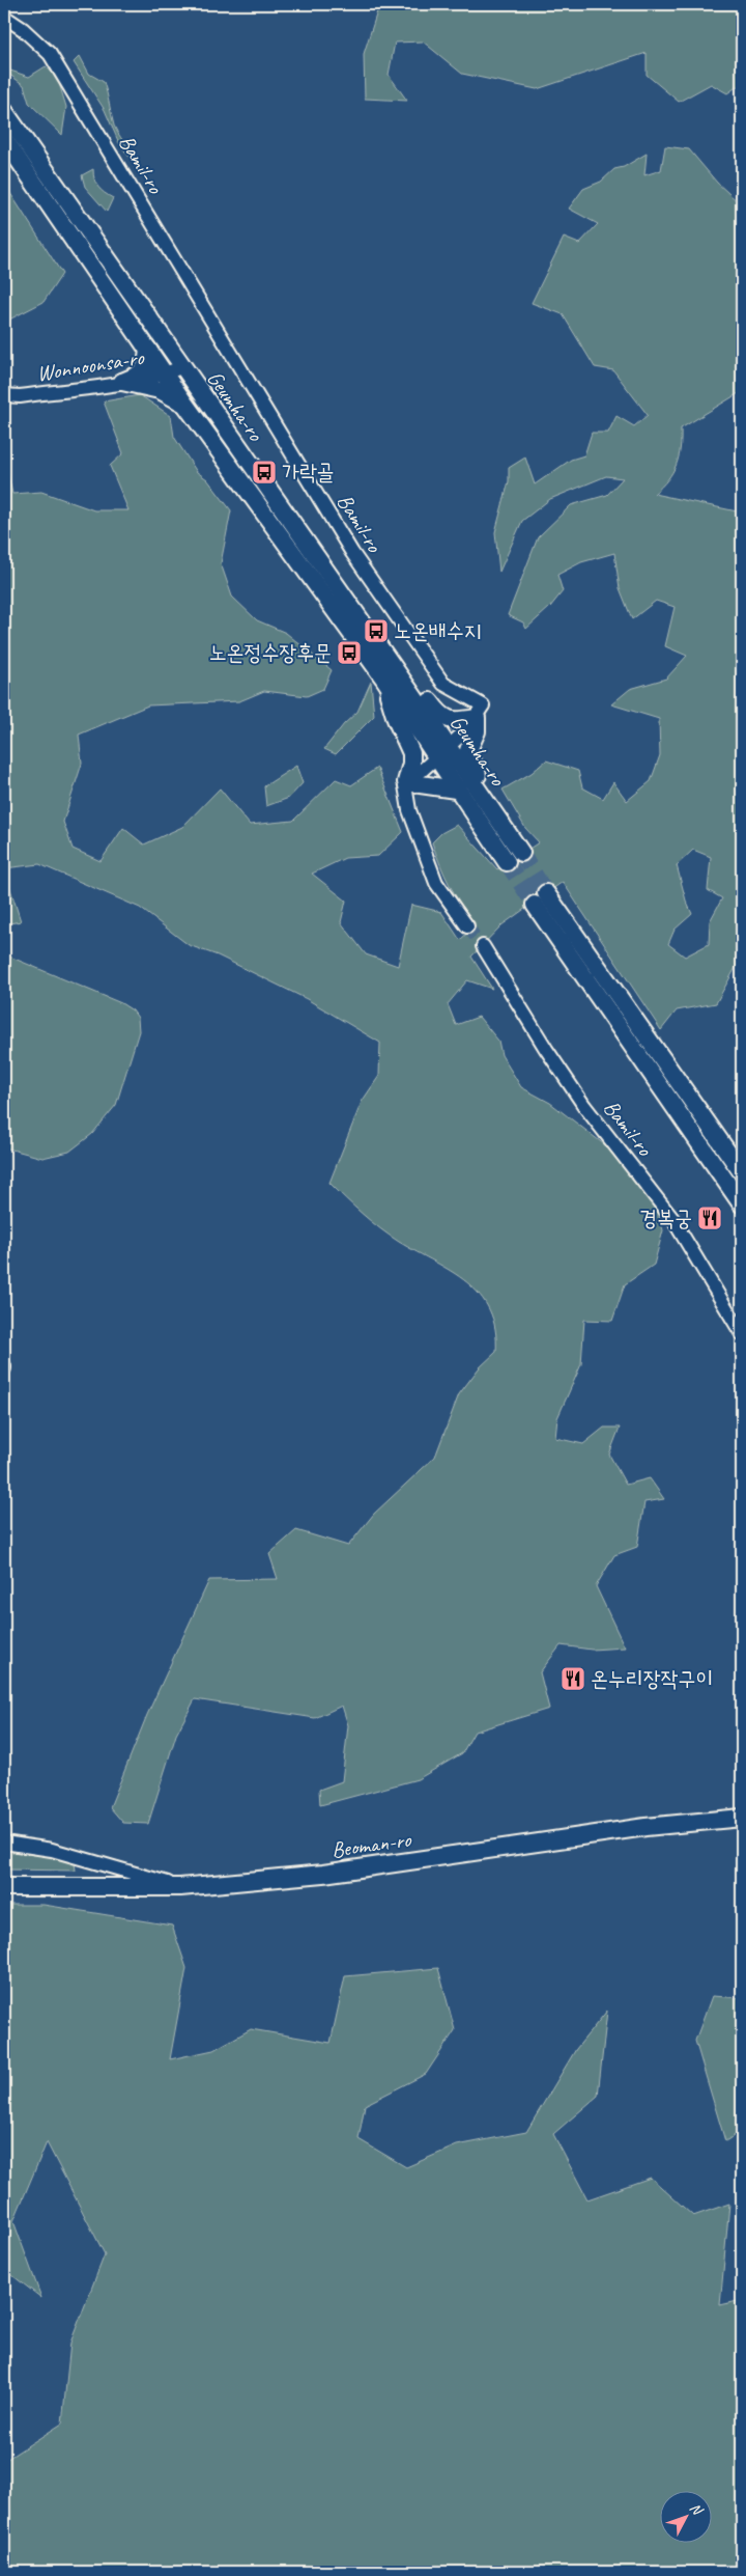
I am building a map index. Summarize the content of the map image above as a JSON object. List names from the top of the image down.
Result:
{
  "streets": {
    "main road": ["Geumha-ro", "Beoman-ro"],
    "street": ["Bamil-ro", "Wonnoonsa-ro"]
  },
  "crossings": [
    ["Wonnoonsa-ro", "Geumha-ro"]
  ],
  "places": {
    "bus stop": ["가락골", "노온배수지", "노온정수장후문"],
    "restaurant": ["경복궁", "온누리장작구이"]
  },
  "north": "top right"
}
